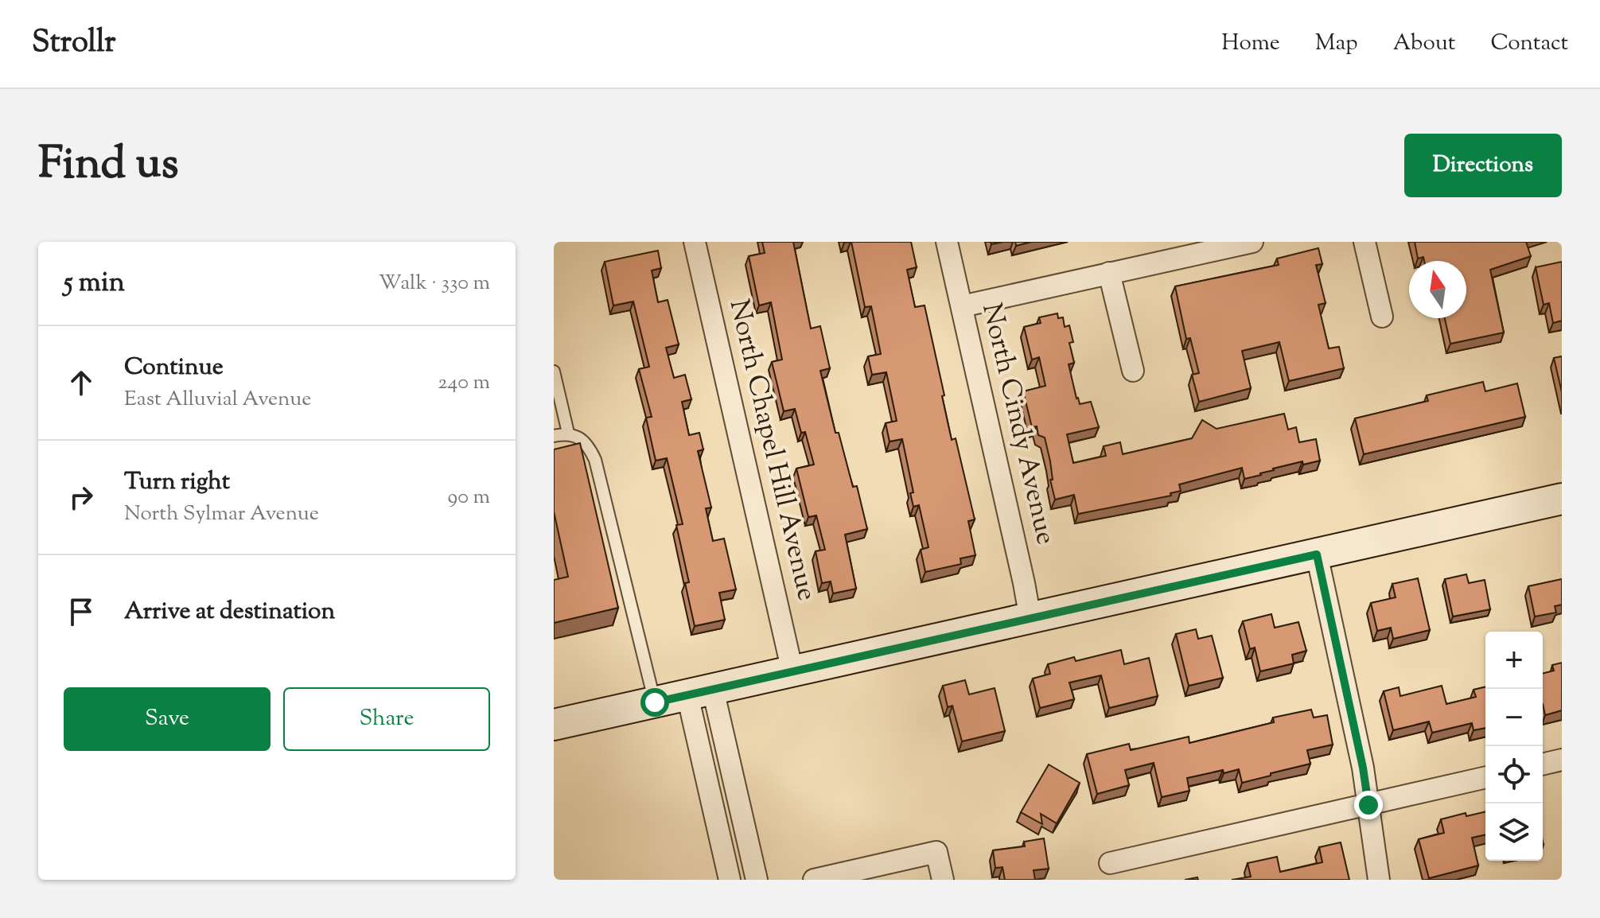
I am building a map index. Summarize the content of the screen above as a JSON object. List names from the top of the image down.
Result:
{
  "streets": {
    "street": ["North Cindy Avenue", "North Chapel Hill Avenue"]
  },
  "north": "top",
  "page": {
    "header": "Strollr",
    "nav": [
      "Home",
      "Map",
      "About",
      "Contact"
    ],
    "title": "Find us",
    "buttons": [
      "Directions",
      ["Save", "Share"]
    ],
    "heading": ["5 min", "Walk · 330 m"],
    "list": [
      ["Continue", "East Alluvial Avenue", "240 m"],
      ["Turn right", "North Sylmar Avenue", "90 m"],
      "Arrive at destination"
    ],
    "map_buttons": ["+", "−"]
  }
}
